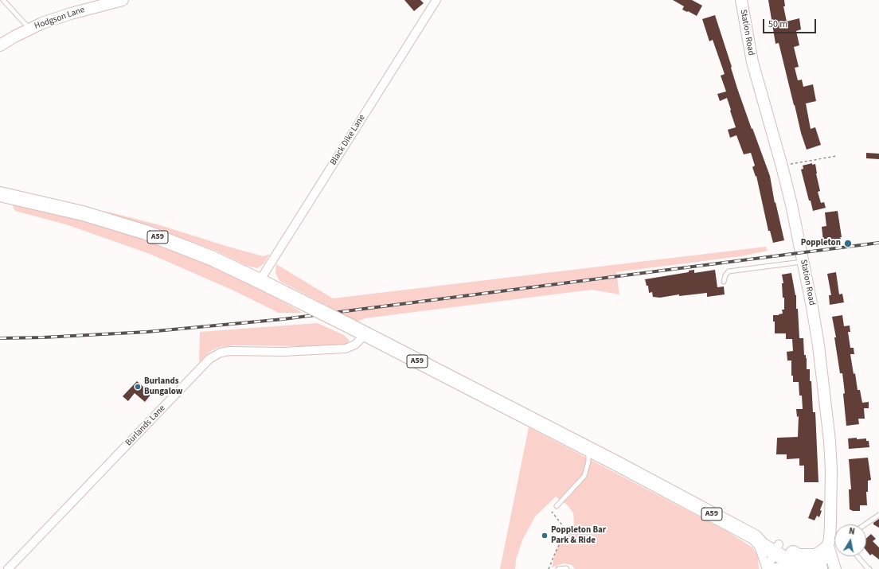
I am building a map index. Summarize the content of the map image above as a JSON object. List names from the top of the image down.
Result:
{
  "streets": {
    "highway": ["A59"],
    "street": [
      "Hodgson Lane",
      "Station Road",
      "Black Dike Lane",
      "Burlands Lane"
    ]
  },
  "crossings": [
    ["Station Road", "A59"],
    ["Black Dike Lane", "A59"],
    ["A59", "Burlands Lane"]
  ],
  "places": ["Poppleton", "Burlands Bungalow", "Poppleton Bar Park & Ride"],
  "scale_bar": "50 m",
  "north": "top"
}
